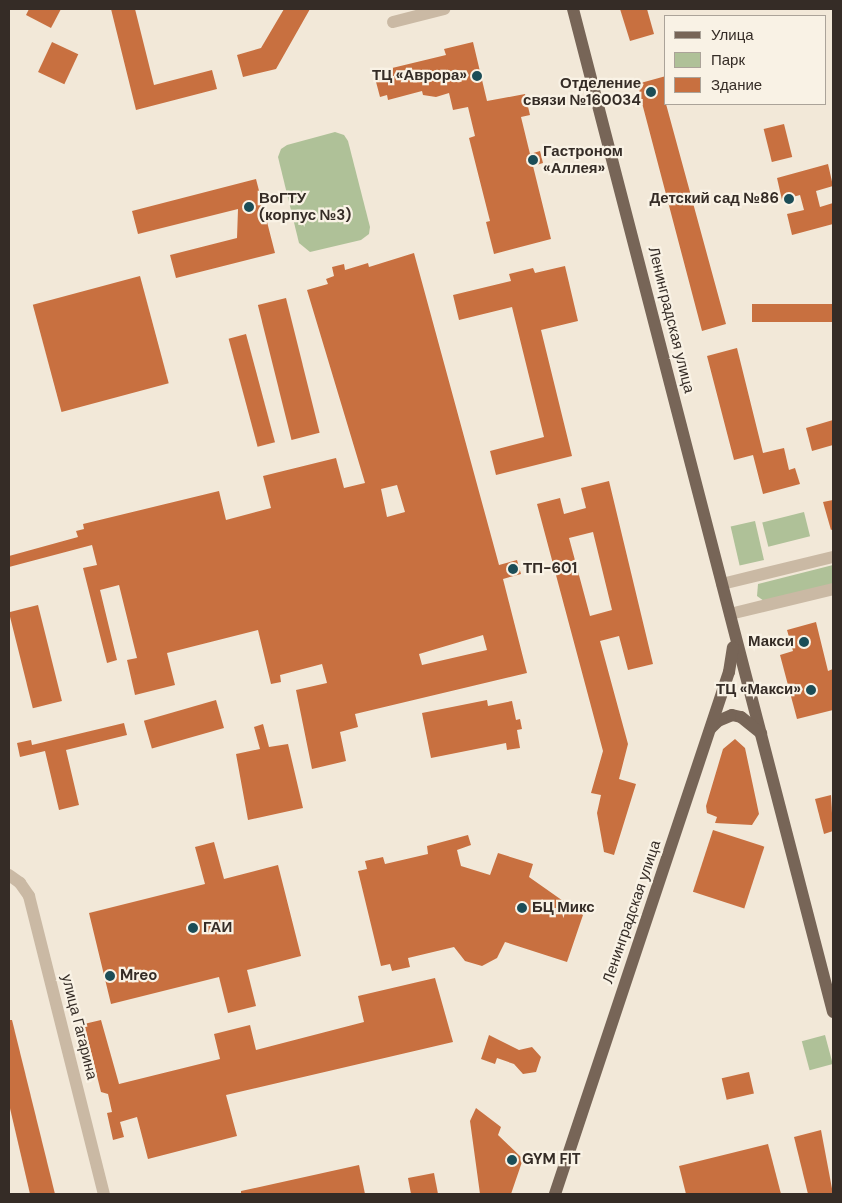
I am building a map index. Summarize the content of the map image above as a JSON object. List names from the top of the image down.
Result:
{
  "streets": {
    "main road": ["Ленинградская улица"],
    "street": ["улица Гагарина"]
  },
  "places": [
    "ТЦ «Аврора»",
    "Отделение связи №160034",
    "Гастроном «Аллея»",
    "Детский сад №86",
    "ВоГТУ (корпус №3)",
    "ТП-601",
    "Макси",
    "ТЦ «Макси»",
    "БЦ Микс",
    "ГАИ",
    "Mreo",
    "GYM FIT"
  ],
  "legend": ["Улица", "Парк", "Здание"]
}
